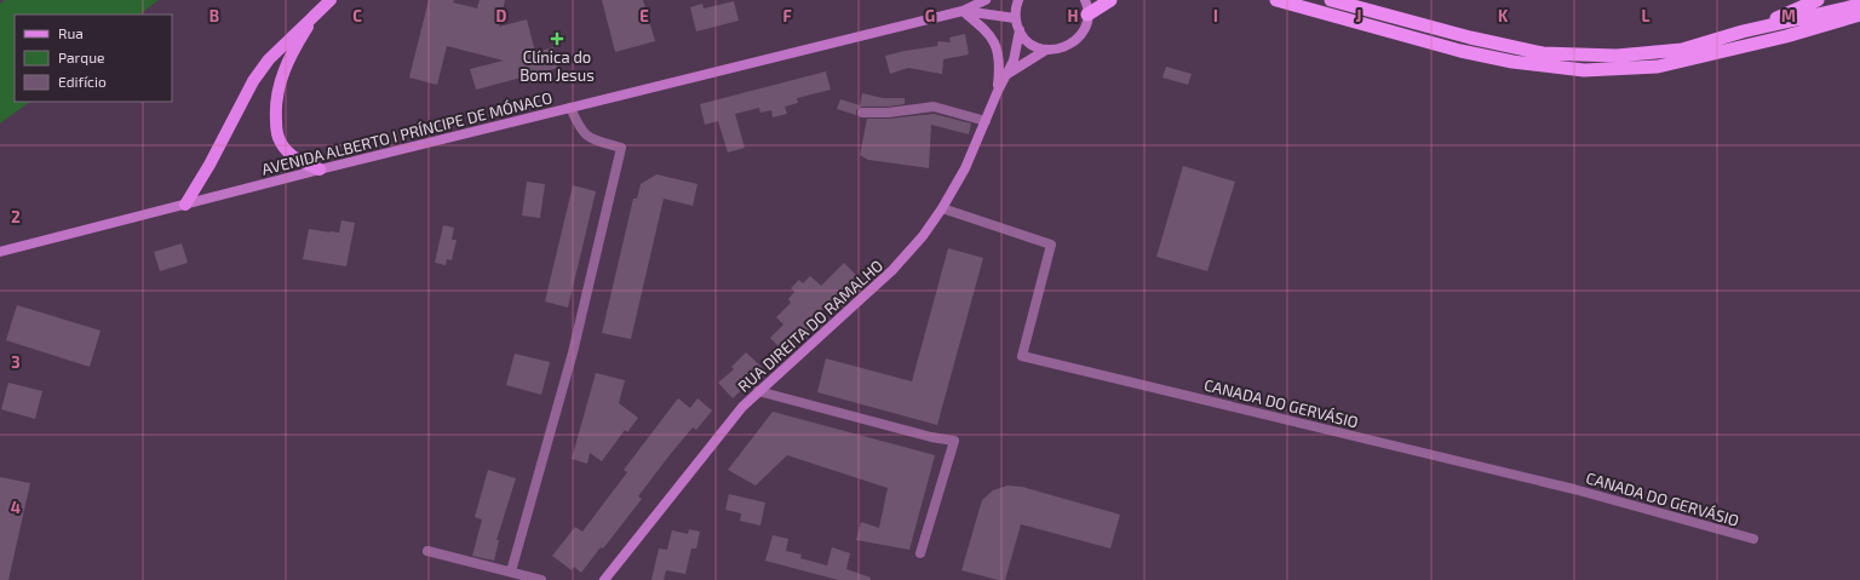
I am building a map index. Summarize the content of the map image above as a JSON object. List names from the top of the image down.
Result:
{
  "streets": {
    "main road": ["AVENIDA ALBERTO I PRÍNCIPE DE MÓNACO", "RUA DIREITA DO RAMALHO"],
    "street": ["CANADA DO GERVÁSIO"]
  },
  "crossings": [
    ["RUA DIREITA DO RAMALHO", "CANADA DO GERVÁSIO"]
  ],
  "places": {
    "health": ["Clínica do Bom Jesus"]
  },
  "legend": ["Rua", "Parque", "Edifício"],
  "grid": {
    "columns": [
      "B",
      "C",
      "D",
      "E",
      "F",
      "G",
      "H",
      "I",
      "J",
      "K",
      "L",
      "M"
    ],
    "rows": ["2", "3", "4"]
  }
}
